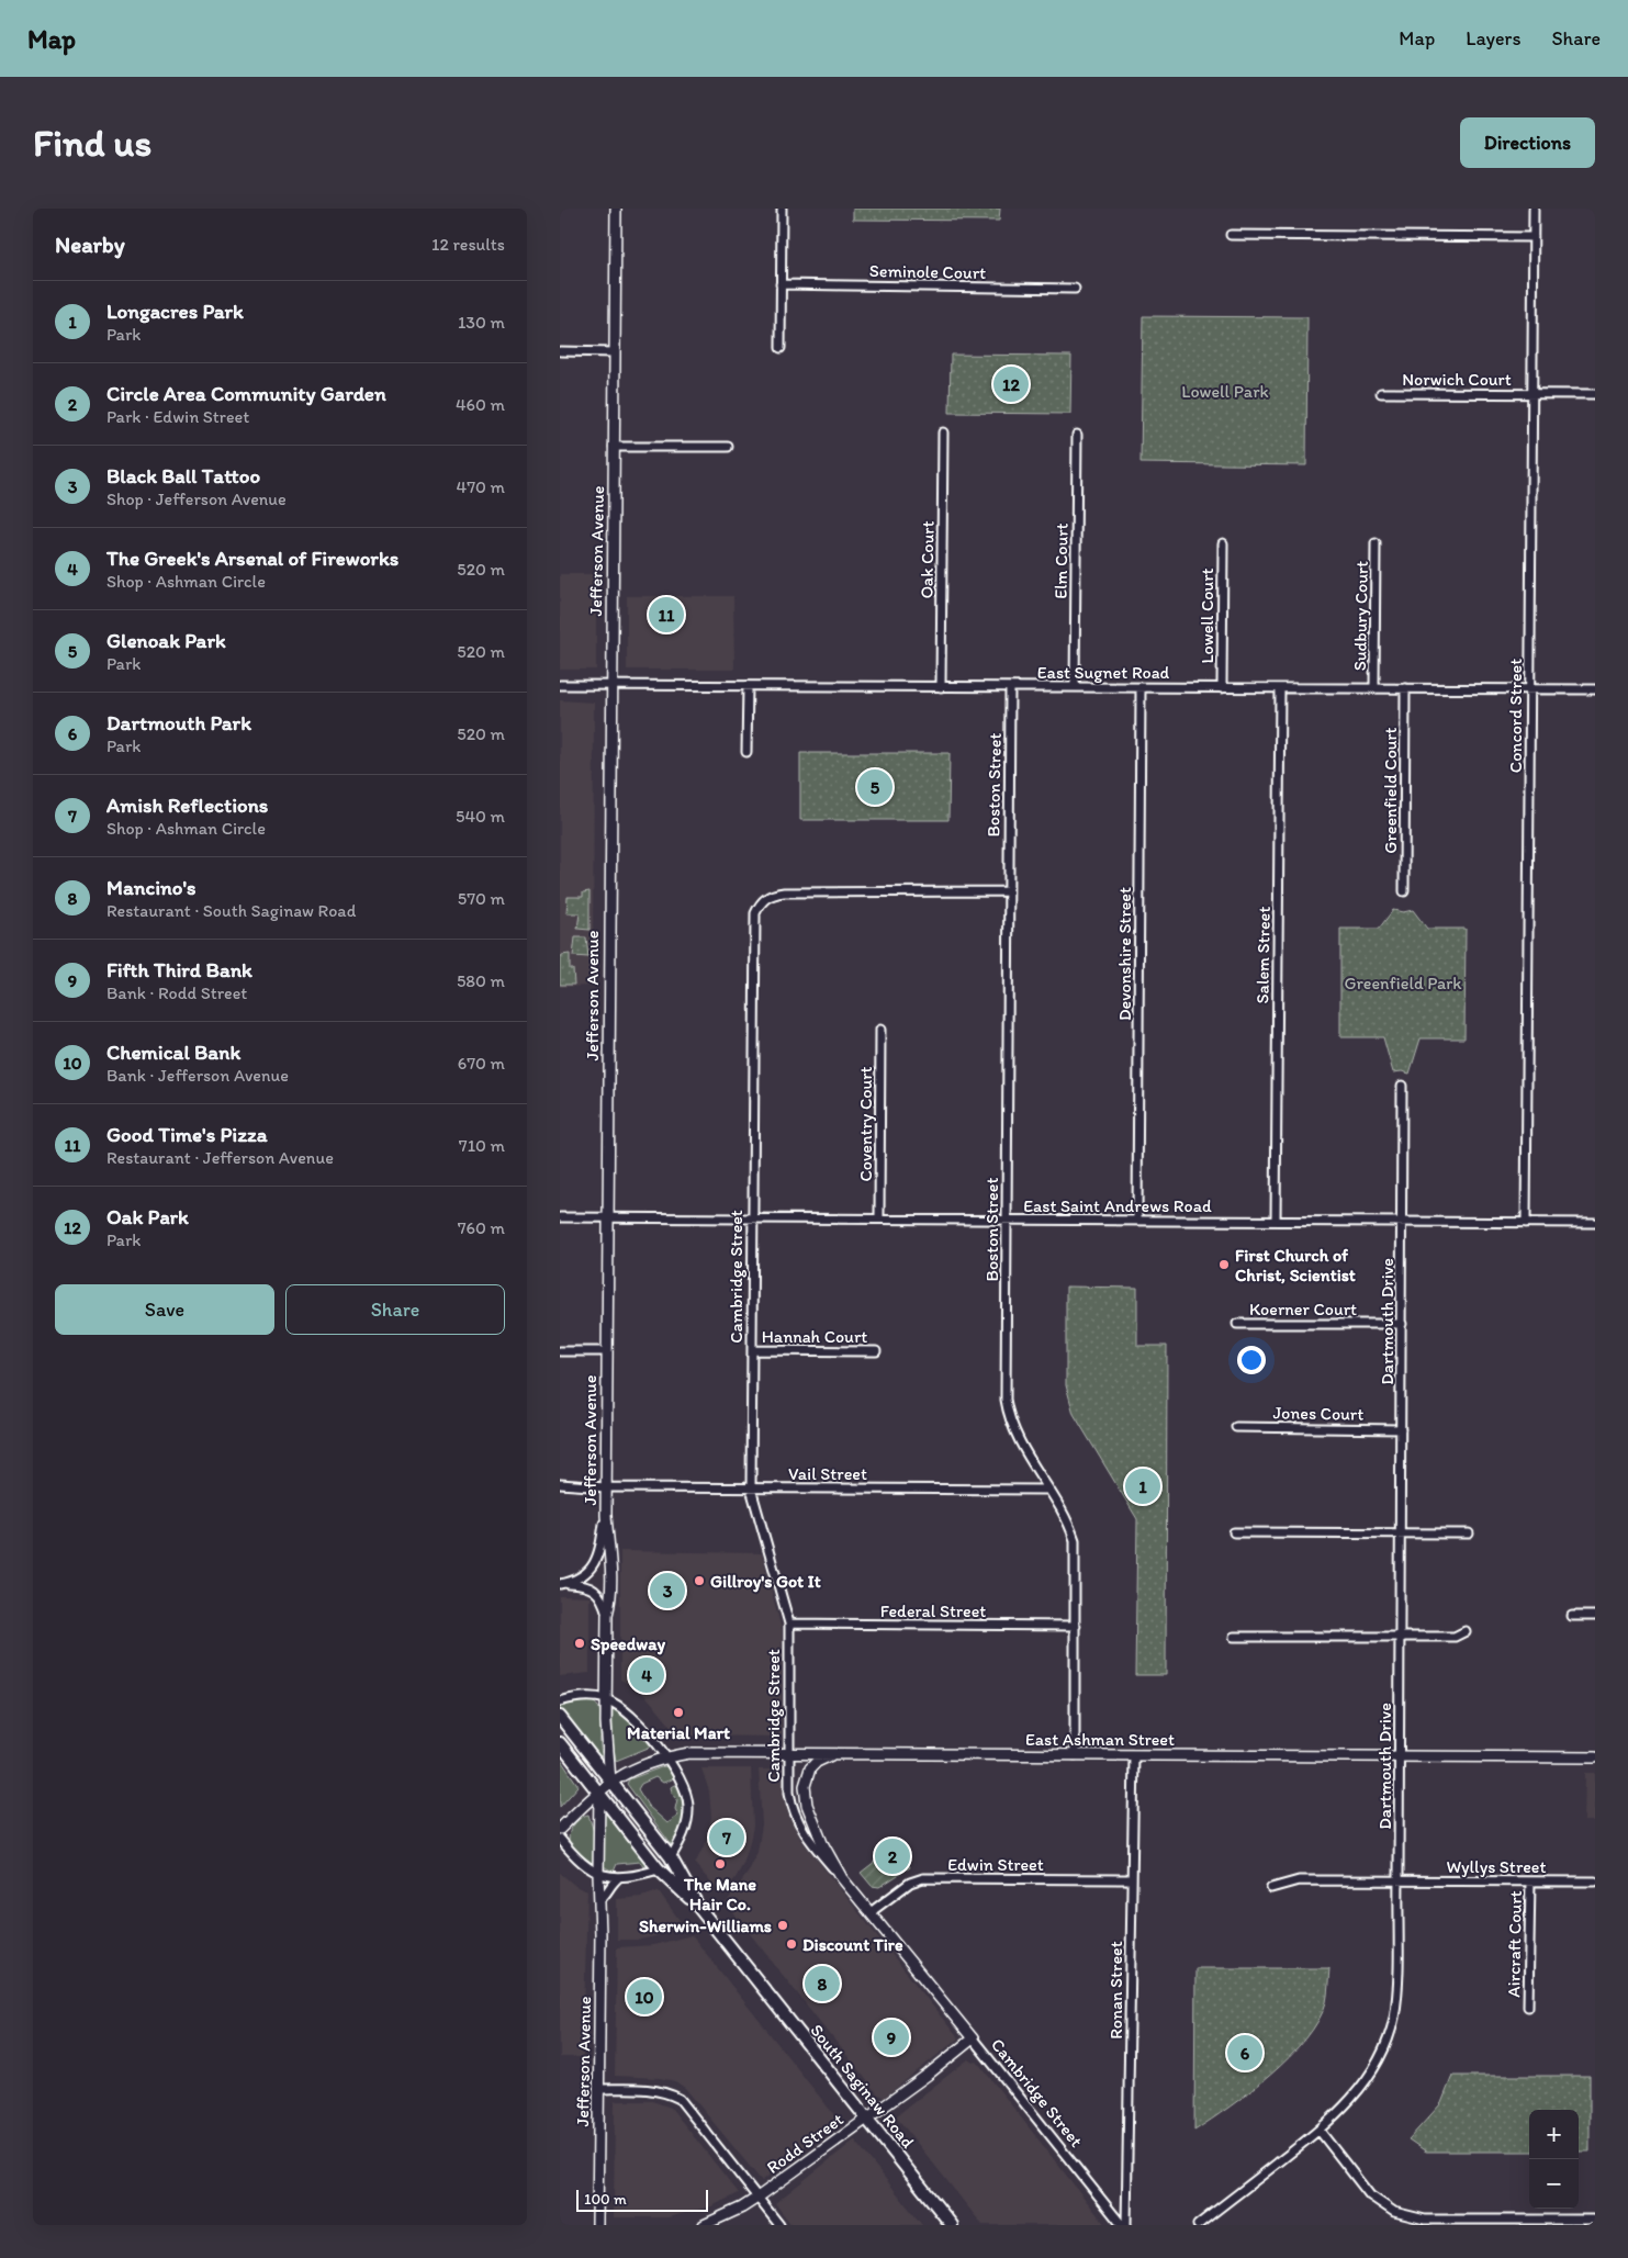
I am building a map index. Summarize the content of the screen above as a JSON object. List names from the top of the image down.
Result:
{
  "streets": {
    "main road": ["South Saginaw Road"],
    "street": [
      "Seminole Court",
      "Norwich Court",
      "Jefferson Avenue",
      "Oak Court",
      "Elm Court",
      "Lowell Court",
      "Sudbury Court",
      "East Sugnet Road",
      "Concord Street",
      "Boston Street",
      "Greenfield Court",
      "Devonshire Street",
      "Salem Street",
      "Coventry Court",
      "East Saint Andrews Road",
      "Cambridge Street",
      "Koerner Court",
      "Dartmouth Drive",
      "Hannah Court",
      "Jones Court",
      "Vail Street",
      "Federal Street",
      "East Ashman Street",
      "Edwin Street",
      "Wyllys Street",
      "Aircraft Court",
      "Ronan Street",
      "Rodd Street"
    ]
  },
  "crossings": [
    ["Norwich Court", "Concord Street"],
    ["Jefferson Avenue", "East Sugnet Road"],
    ["Jefferson Avenue", "East Saint Andrews Road"],
    ["Jefferson Avenue", "Vail Street"],
    ["Jefferson Avenue", "East Ashman Street"],
    ["Jefferson Avenue", "South Saginaw Road"],
    ["Oak Court", "East Sugnet Road"],
    ["Elm Court", "East Sugnet Road"],
    ["Lowell Court", "East Sugnet Road"],
    ["Sudbury Court", "East Sugnet Road"],
    ["East Sugnet Road", "Concord Street"],
    ["East Sugnet Road", "Boston Street"],
    ["East Sugnet Road", "Greenfield Court"],
    ["East Sugnet Road", "Devonshire Street"],
    ["East Sugnet Road", "Salem Street"],
    ["Concord Street", "East Saint Andrews Road"],
    ["Boston Street", "East Saint Andrews Road"],
    ["Boston Street", "Cambridge Street"],
    ["Boston Street", "Vail Street"],
    ["Boston Street", "Federal Street"],
    ["Boston Street", "East Ashman Street"],
    ["Devonshire Street", "East Saint Andrews Road"],
    ["Salem Street", "East Saint Andrews Road"],
    ["Coventry Court", "East Saint Andrews Road"],
    ["East Saint Andrews Road", "Cambridge Street"],
    ["East Saint Andrews Road", "Dartmouth Drive"],
    ["Cambridge Street", "Hannah Court"],
    ["Cambridge Street", "Vail Street"],
    ["Cambridge Street", "Federal Street"],
    ["Cambridge Street", "East Ashman Street"],
    ["Cambridge Street", "Edwin Street"],
    ["Cambridge Street", "Rodd Street"],
    ["Koerner Court", "Dartmouth Drive"],
    ["Dartmouth Drive", "Jones Court"],
    ["Dartmouth Drive", "East Ashman Street"],
    ["Dartmouth Drive", "Wyllys Street"],
    ["East Ashman Street", "Ronan Street"],
    ["East Ashman Street", "South Saginaw Road"],
    ["Edwin Street", "Ronan Street"],
    ["Wyllys Street", "Aircraft Court"],
    ["South Saginaw Road", "Rodd Street"]
  ],
  "parks": ["Lowell Park", "Greenfield Park"],
  "places": [
    "First Church of Christ, Scientist",
    "Gillroy's Got It",
    "Speedway",
    "Material Mart",
    "The Mane Hair Co.",
    "Sherwin-Williams",
    "Discount Tire"
  ],
  "scale_bar": "100 m",
  "page": {
    "header": "Map",
    "nav": ["Map", "Layers", "Share"],
    "buttons": [
      "Directions",
      ["Save", "Share"]
    ],
    "title": "Find us",
    "heading": ["Nearby", "12 results"],
    "list": [
      {
        "mark": "1",
        "name": "Longacres Park",
        "note": "Park",
        "value": "130 m"
      },
      {
        "mark": "2",
        "name": "Circle Area Community Garden",
        "note": "Park · Edwin Street",
        "value": "460 m"
      },
      {
        "mark": "3",
        "name": "Black Ball Tattoo",
        "note": "Shop · Jefferson Avenue",
        "value": "470 m"
      },
      {
        "mark": "4",
        "name": "The Greek's Arsenal of Fireworks",
        "note": "Shop · Ashman Circle",
        "value": "520 m"
      },
      {
        "mark": "5",
        "name": "Glenoak Park",
        "note": "Park",
        "value": "520 m"
      },
      {
        "mark": "6",
        "name": "Dartmouth Park",
        "note": "Park",
        "value": "520 m"
      },
      {
        "mark": "7",
        "name": "Amish Reflections",
        "note": "Shop · Ashman Circle",
        "value": "540 m"
      },
      {
        "mark": "8",
        "name": "Mancino's",
        "note": "Restaurant · South Saginaw Road",
        "value": "570 m"
      },
      {
        "mark": "9",
        "name": "Fifth Third Bank",
        "note": "Bank · Rodd Street",
        "value": "580 m"
      },
      {
        "mark": "10",
        "name": "Chemical Bank",
        "note": "Bank · Jefferson Avenue",
        "value": "670 m"
      },
      {
        "mark": "11",
        "name": "Good Time's Pizza",
        "note": "Restaurant · Jefferson Avenue",
        "value": "710 m"
      },
      {
        "mark": "12",
        "name": "Oak Park",
        "note": "Park",
        "value": "760 m"
      }
    ],
    "pins": [
      "12",
      "11",
      "5",
      "1",
      "3",
      "4",
      "7",
      "2",
      "8",
      "10",
      "9",
      "6"
    ],
    "map_buttons": ["+", "−"],
    "scale": "100 m"
  }
}
